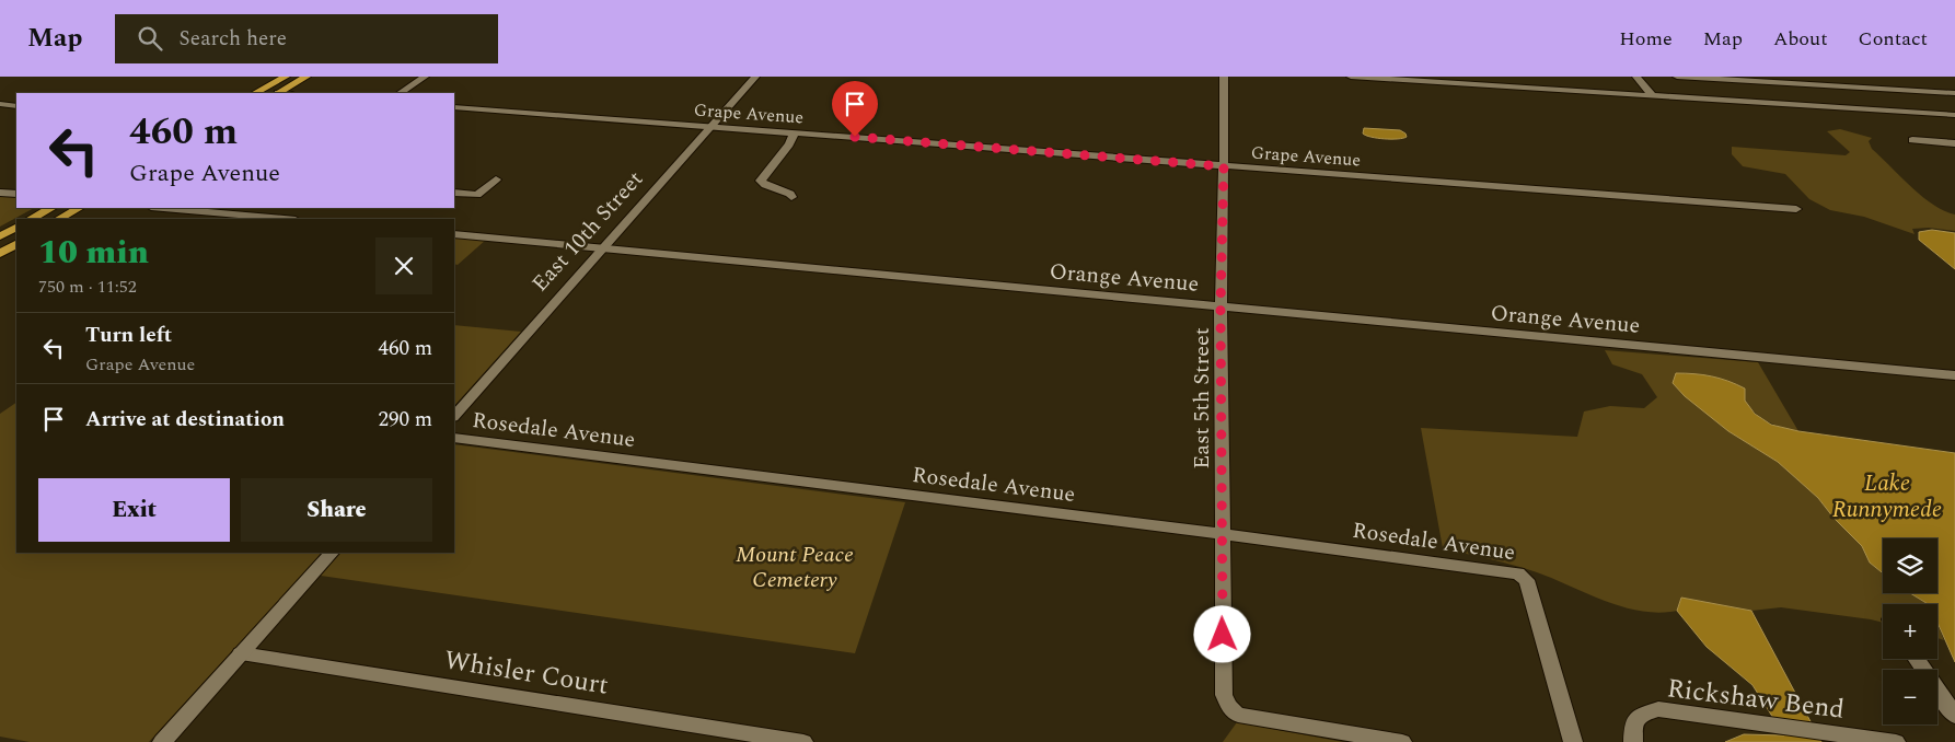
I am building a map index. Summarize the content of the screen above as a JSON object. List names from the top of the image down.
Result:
{
  "streets": {
    "street": [
      "Grape Avenue",
      "East 10th Street",
      "Orange Avenue",
      "East 5th Street",
      "Rosedale Avenue",
      "Whisler Court",
      "Rickshaw Bend"
    ]
  },
  "crossings": [
    ["Grape Avenue", "East 10th Street"],
    ["Grape Avenue", "East 5th Street"],
    ["East 10th Street", "Orange Avenue"],
    ["Orange Avenue", "East 5th Street"],
    ["East 5th Street", "Rosedale Avenue"]
  ],
  "water": ["Lake Runnymede"],
  "parks": ["Mount Peace Cemetery"],
  "page": {
    "header": "Map",
    "search": "Search here",
    "nav": [
      "Home",
      "Map",
      "About",
      "Contact"
    ],
    "turn": ["460 m", "Grape Avenue"],
    "heading": ["10 min", "750 m · 11:52"],
    "list": [
      {
        "name": "Turn left",
        "note": "Grape Avenue",
        "value": "460 m"
      },
      {
        "name": "Arrive at destination",
        "value": "290 m"
      }
    ],
    "buttons": ["Exit", "Share"],
    "map_buttons": ["+", "−"]
  }
}
